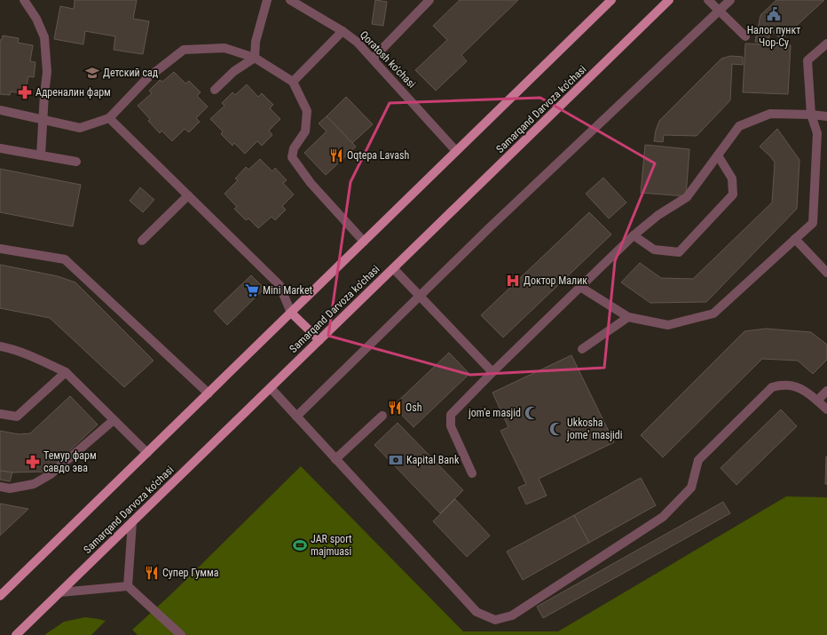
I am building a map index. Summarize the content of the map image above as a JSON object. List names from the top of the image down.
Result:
{
  "streets": {
    "main road": ["Samarqand Darvoza ko'chasi"],
    "street": ["Qoratosh ko'chasi"]
  },
  "places": {
    "public building": ["Налог пункт Чор-Су"],
    "school or university": ["Детский сад"],
    "pharmacy": ["Адреналин фарм", "Темур фарм савдо эва"],
    "restaurant": ["Oqtepa Lavash", "Osh", "Супер Гумма"],
    "hospital": ["Доктор Малик"],
    "supermarket": ["Mini Market"],
    "mosque": ["jom'e masjid", "Ukkosha jome' masjidi"],
    "bank": ["Kapital Bank"],
    "sports": ["JAR sport majmuasi"]
  }
}
